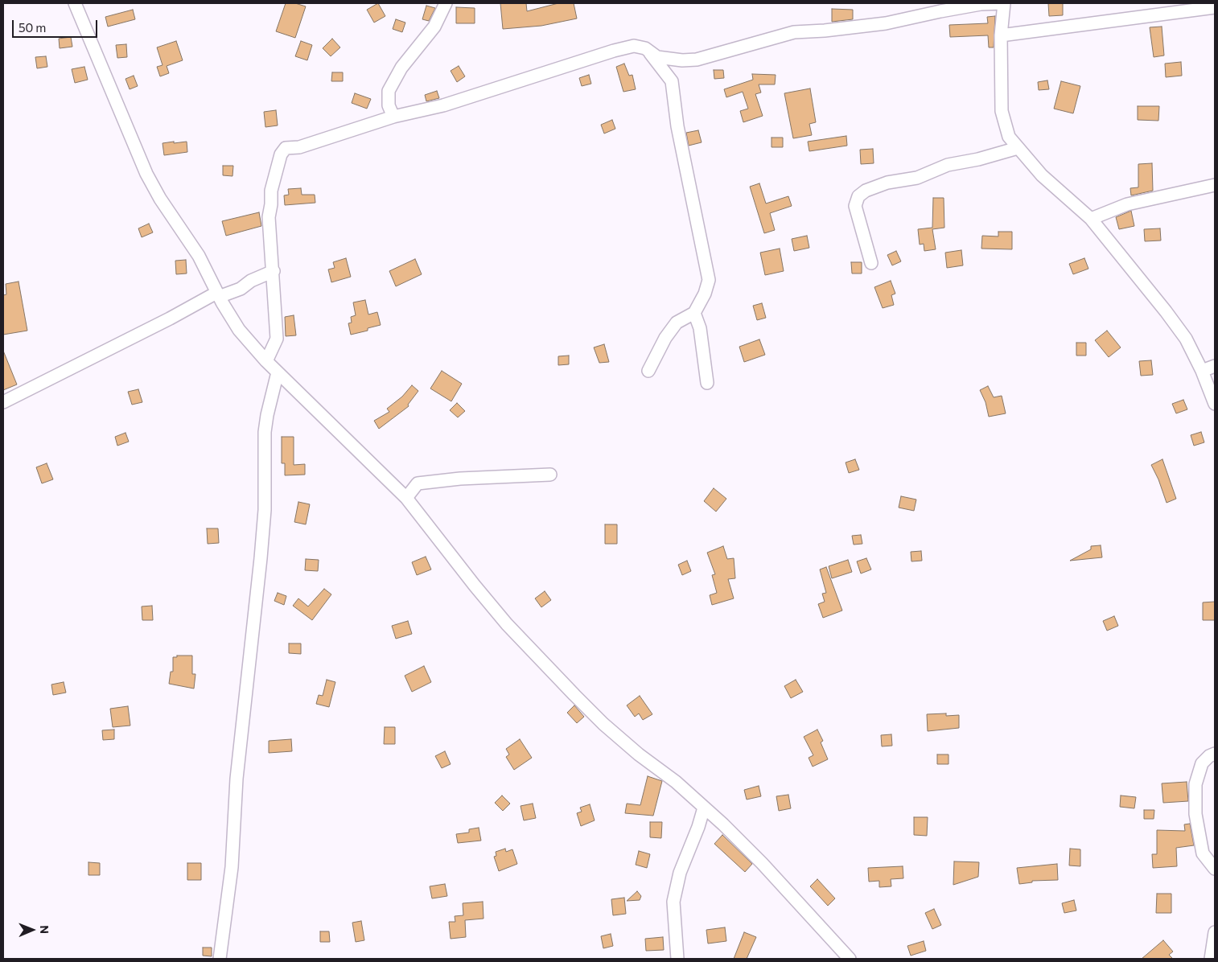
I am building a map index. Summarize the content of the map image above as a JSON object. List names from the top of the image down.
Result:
{
  "scale_bar": "50 m",
  "north": "right"
}
